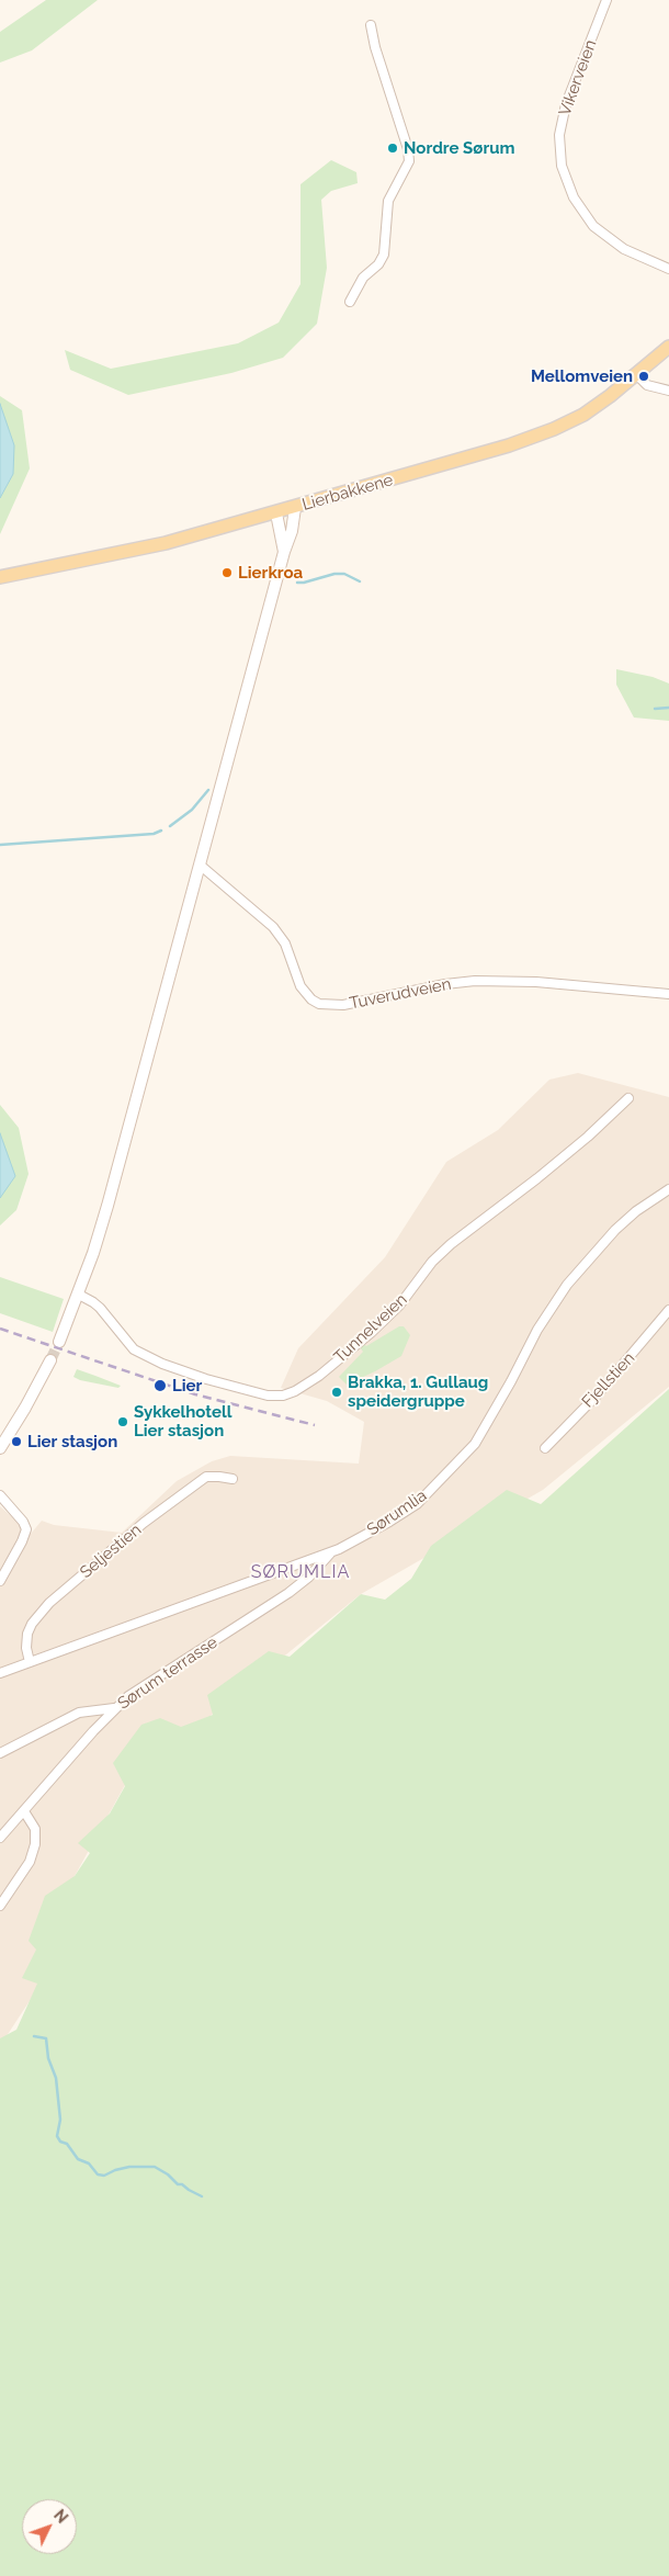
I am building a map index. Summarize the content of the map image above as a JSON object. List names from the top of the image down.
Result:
{
  "streets": {
    "main road": ["Lierbakkene"],
    "street": [
      "Vikerveien",
      "Tuverudveien",
      "Tunnelveien",
      "Fjellstien",
      "Sørumlia",
      "Seljestien",
      "Sørum terrasse"
    ]
  },
  "crossings": [
    ["Sørumlia", "Seljestien"],
    ["Sørumlia", "Sørum terrasse"]
  ],
  "districts": ["SØRUMLIA"],
  "places": [
    "Nordre Sørum",
    "Mellomveien",
    "Lierkroa",
    "Lier",
    "Brakka, 1. Gullaug speidergruppe",
    "Sykkelhotell Lier stasjon",
    "Lier stasjon"
  ],
  "north": "top right"
}
